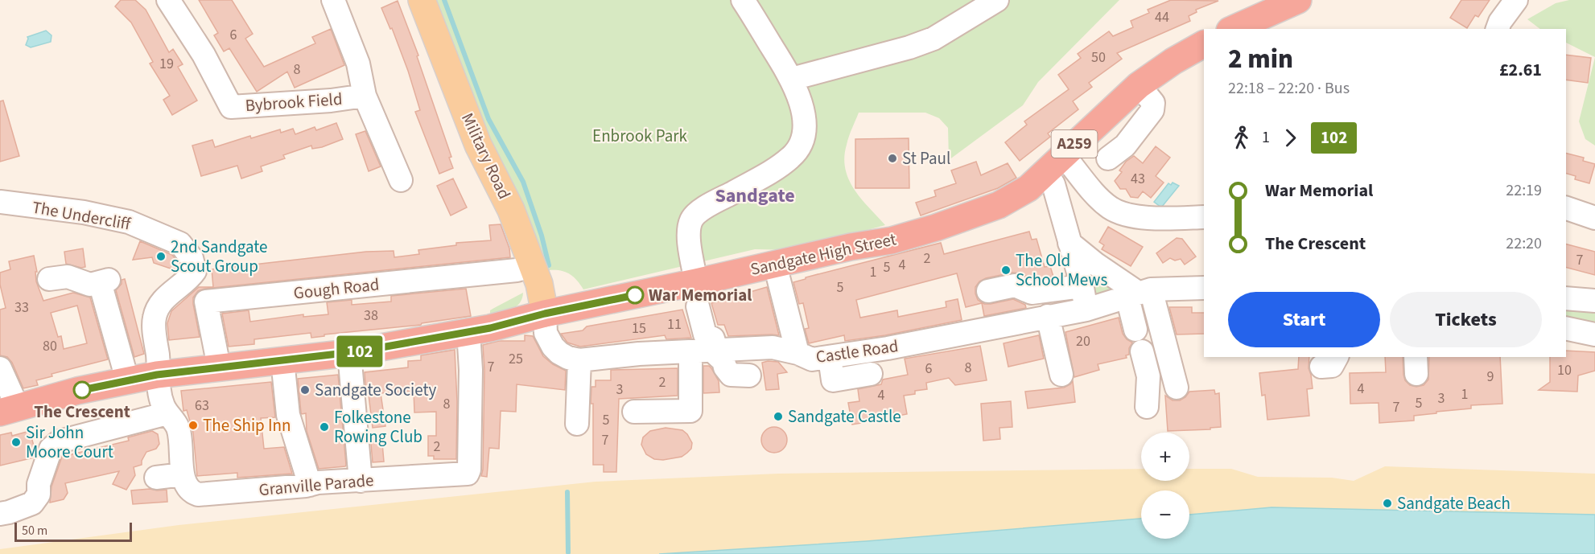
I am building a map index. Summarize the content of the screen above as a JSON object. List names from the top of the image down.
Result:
{
  "streets": {
    "highway": ["A259", "Sandgate High Street"],
    "main road": ["Military Road"],
    "street": [
      "Bybrook Field",
      "The Undercliff",
      "Gough Road",
      "Castle Road",
      "Granville Parade"
    ]
  },
  "crossings": [
    ["A259", "Sandgate High Street"],
    ["Military Road", "Sandgate High Street"],
    ["Military Road", "Gough Road"],
    ["Military Road", "Castle Road"],
    ["The Undercliff", "Sandgate High Street"],
    ["Sandgate High Street", "Gough Road"],
    ["Sandgate High Street", "Castle Road"],
    ["Sandgate High Street", "Granville Parade"]
  ],
  "districts": ["Sandgate"],
  "parks": ["Enbrook Park"],
  "places": [
    "St Paul",
    "2nd Sandgate Scout Group",
    "The Old School Mews",
    "War Memorial",
    "The Crescent",
    "Sandgate Society",
    "Sandgate Castle",
    "The Ship Inn",
    "Folkestone Rowing Club",
    "Sir John Moore Court",
    "Sandgate Beach"
  ],
  "lines": ["bus line 102"],
  "house_numbers": [
    "44",
    "6",
    "50",
    "19",
    "8",
    "43",
    "2",
    "7",
    "4",
    "5",
    "1",
    "5",
    "33",
    "38",
    "11",
    "15",
    "20",
    "80",
    "25",
    "7",
    "8",
    "6",
    "10",
    "9",
    "2",
    "4",
    "3",
    "1",
    "4",
    "3",
    "5",
    "8",
    "63",
    "7",
    "5",
    "7",
    "2"
  ],
  "scale_bar": "50 m",
  "page": {
    "on_map": "102",
    "heading": ["2 min", "22:18 – 22:20 · Bus", "£2.61"],
    "legs": ["1", "102"],
    "list": [
      {
        "name": "War Memorial",
        "value": "22:19"
      },
      {
        "name": "The Crescent",
        "value": "22:20"
      }
    ],
    "buttons": ["Start", "Tickets"],
    "map_buttons": ["+", "−"],
    "scale": "50 m"
  }
}
